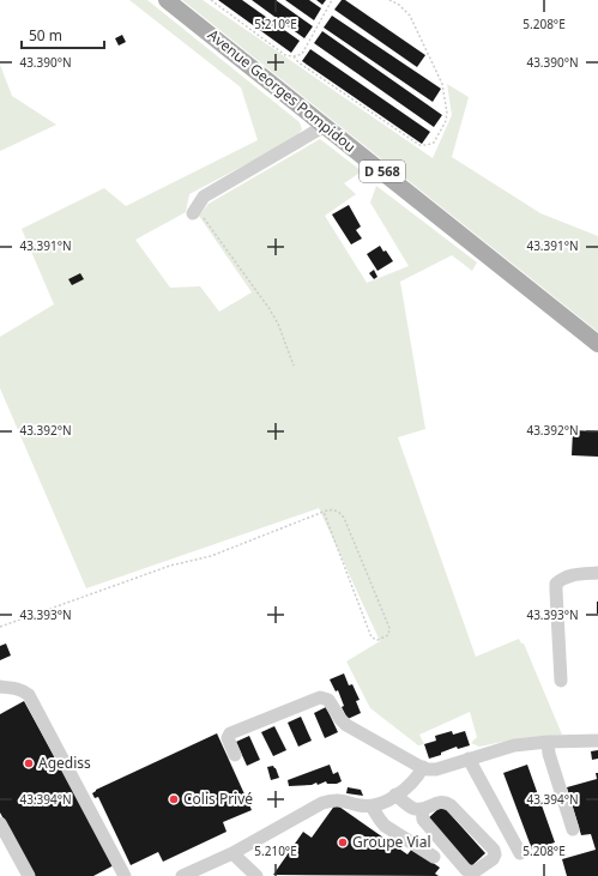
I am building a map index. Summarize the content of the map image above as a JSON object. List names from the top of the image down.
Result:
{
  "streets": {
    "main road": ["Avenue Georges Pompidou", "D 568"]
  },
  "places": ["Agediss", "Colis Privé", "Groupe Vial"],
  "scale_bar": "50 m",
  "coordinates": [
    "5.210°E",
    "5.208°E",
    "43.390°N",
    "43.391°N",
    "43.392°N",
    "43.393°N",
    "43.394°N"
  ]
}
